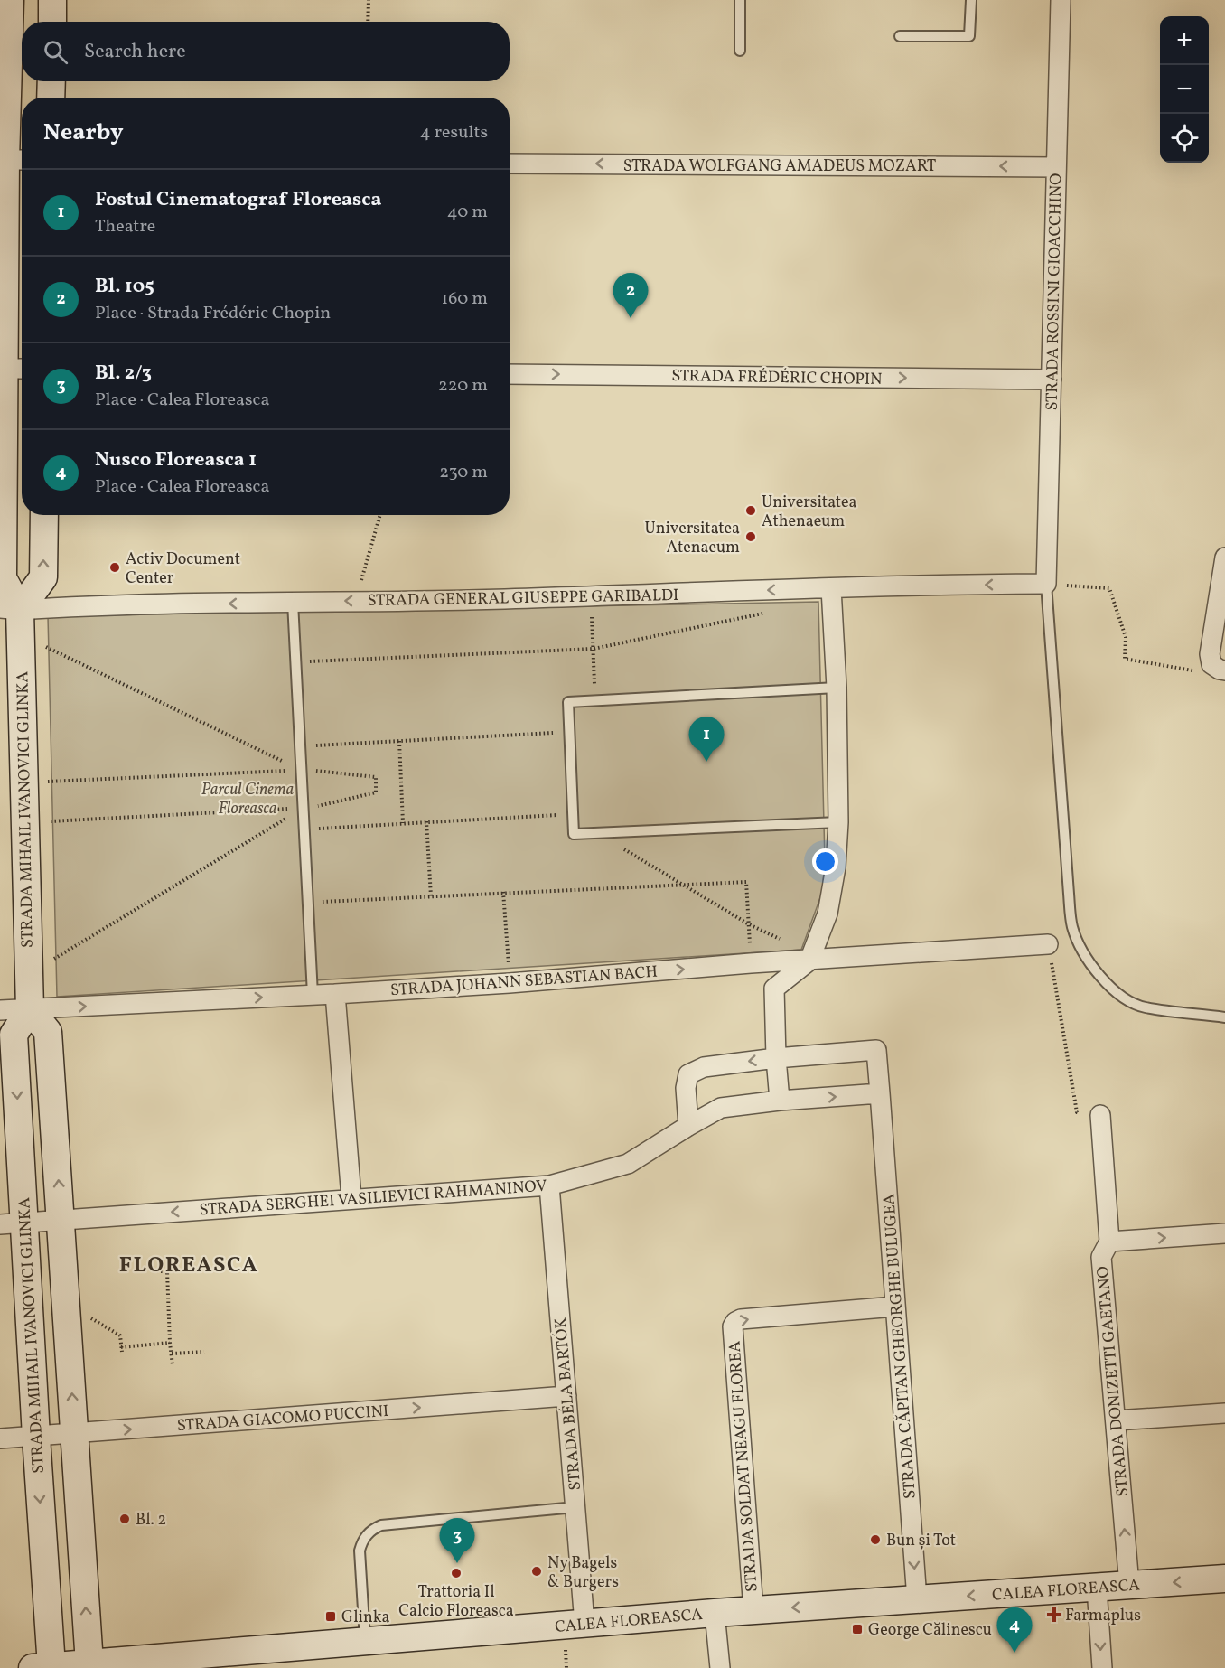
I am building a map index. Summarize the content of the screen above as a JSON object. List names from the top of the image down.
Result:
{
  "streets": {
    "street": [
      "STRADA WOLFGANG AMADEUS MOZART",
      "STRADA ROSSINI GIOACCHINO",
      "STRADA FRÉDÉRIC CHOPIN",
      "STRADA GENERAL GIUSEPPE GARIBALDI",
      "STRADA MIHAIL IVANOVICI GLINKA",
      "STRADA JOHANN SEBASTIAN BACH",
      "STRADA SERGHEI VASILIEVICI RAHMANINOV",
      "STRADA CĂPITAN GHEORGHE BULUGEA",
      "STRADA DONIZETTI GAETANO",
      "STRADA BÉLA BARTÓK",
      "STRADA GIACOMO PUCCINI",
      "STRADA SOLDAT NEAGU FLOREA",
      "CALEA FLOREASCA"
    ]
  },
  "crossings": [
    ["STRADA WOLFGANG AMADEUS MOZART", "STRADA ROSSINI GIOACCHINO"],
    ["STRADA ROSSINI GIOACCHINO", "STRADA FRÉDÉRIC CHOPIN"],
    ["STRADA ROSSINI GIOACCHINO", "STRADA GENERAL GIUSEPPE GARIBALDI"],
    ["STRADA GENERAL GIUSEPPE GARIBALDI", "STRADA MIHAIL IVANOVICI GLINKA"],
    ["STRADA MIHAIL IVANOVICI GLINKA", "STRADA JOHANN SEBASTIAN BACH"],
    ["STRADA MIHAIL IVANOVICI GLINKA", "STRADA SERGHEI VASILIEVICI RAHMANINOV"],
    ["STRADA MIHAIL IVANOVICI GLINKA", "STRADA GIACOMO PUCCINI"],
    ["STRADA MIHAIL IVANOVICI GLINKA", "CALEA FLOREASCA"],
    ["STRADA SERGHEI VASILIEVICI RAHMANINOV", "STRADA CĂPITAN GHEORGHE BULUGEA"],
    ["STRADA SERGHEI VASILIEVICI RAHMANINOV", "STRADA BÉLA BARTÓK"],
    ["STRADA CĂPITAN GHEORGHE BULUGEA", "STRADA SOLDAT NEAGU FLOREA"],
    ["STRADA CĂPITAN GHEORGHE BULUGEA", "CALEA FLOREASCA"],
    ["STRADA DONIZETTI GAETANO", "CALEA FLOREASCA"],
    ["STRADA BÉLA BARTÓK", "STRADA GIACOMO PUCCINI"],
    ["STRADA BÉLA BARTÓK", "CALEA FLOREASCA"],
    ["STRADA SOLDAT NEAGU FLOREA", "CALEA FLOREASCA"]
  ],
  "one_way": [
    "STRADA WOLFGANG AMADEUS MOZART",
    "STRADA FRÉDÉRIC CHOPIN",
    "STRADA GENERAL GIUSEPPE GARIBALDI",
    "STRADA JOHANN SEBASTIAN BACH",
    "STRADA SERGHEI VASILIEVICI RAHMANINOV",
    "STRADA CĂPITAN GHEORGHE BULUGEA",
    "STRADA GIACOMO PUCCINI",
    "CALEA FLOREASCA"
  ],
  "districts": ["FLOREASCA"],
  "parks": ["Parcul Cinema Floreasca"],
  "places": {
    "other": [
      "Universitatea Athenaeum",
      "Universitatea Atenaeum",
      "Activ Document Center",
      "Bl. 2",
      "Bun și Tot",
      "Ny Bagels & Burgers",
      "Trattoria Il Calcio Floreasca"
    ],
    "health": ["Farmaplus"],
    "transit": ["Glinka", "George Călinescu"]
  },
  "page": {
    "map_buttons": ["+", "−"],
    "search": "Search here",
    "heading": ["Nearby", "4 results"],
    "list": [
      {
        "mark": "1",
        "name": "Fostul Cinematograf Floreasca",
        "note": "Theatre",
        "value": "40 m"
      },
      {
        "mark": "2",
        "name": "Bl. 105",
        "note": "Place · Strada Frédéric Chopin",
        "value": "160 m"
      },
      {
        "mark": "3",
        "name": "Bl. 2/3",
        "note": "Place · Calea Floreasca",
        "value": "220 m"
      },
      {
        "mark": "4",
        "name": "Nusco Floreasca 1",
        "note": "Place · Calea Floreasca",
        "value": "230 m"
      }
    ],
    "pins": [
      "2",
      "1",
      "3",
      "4"
    ]
  }
}
